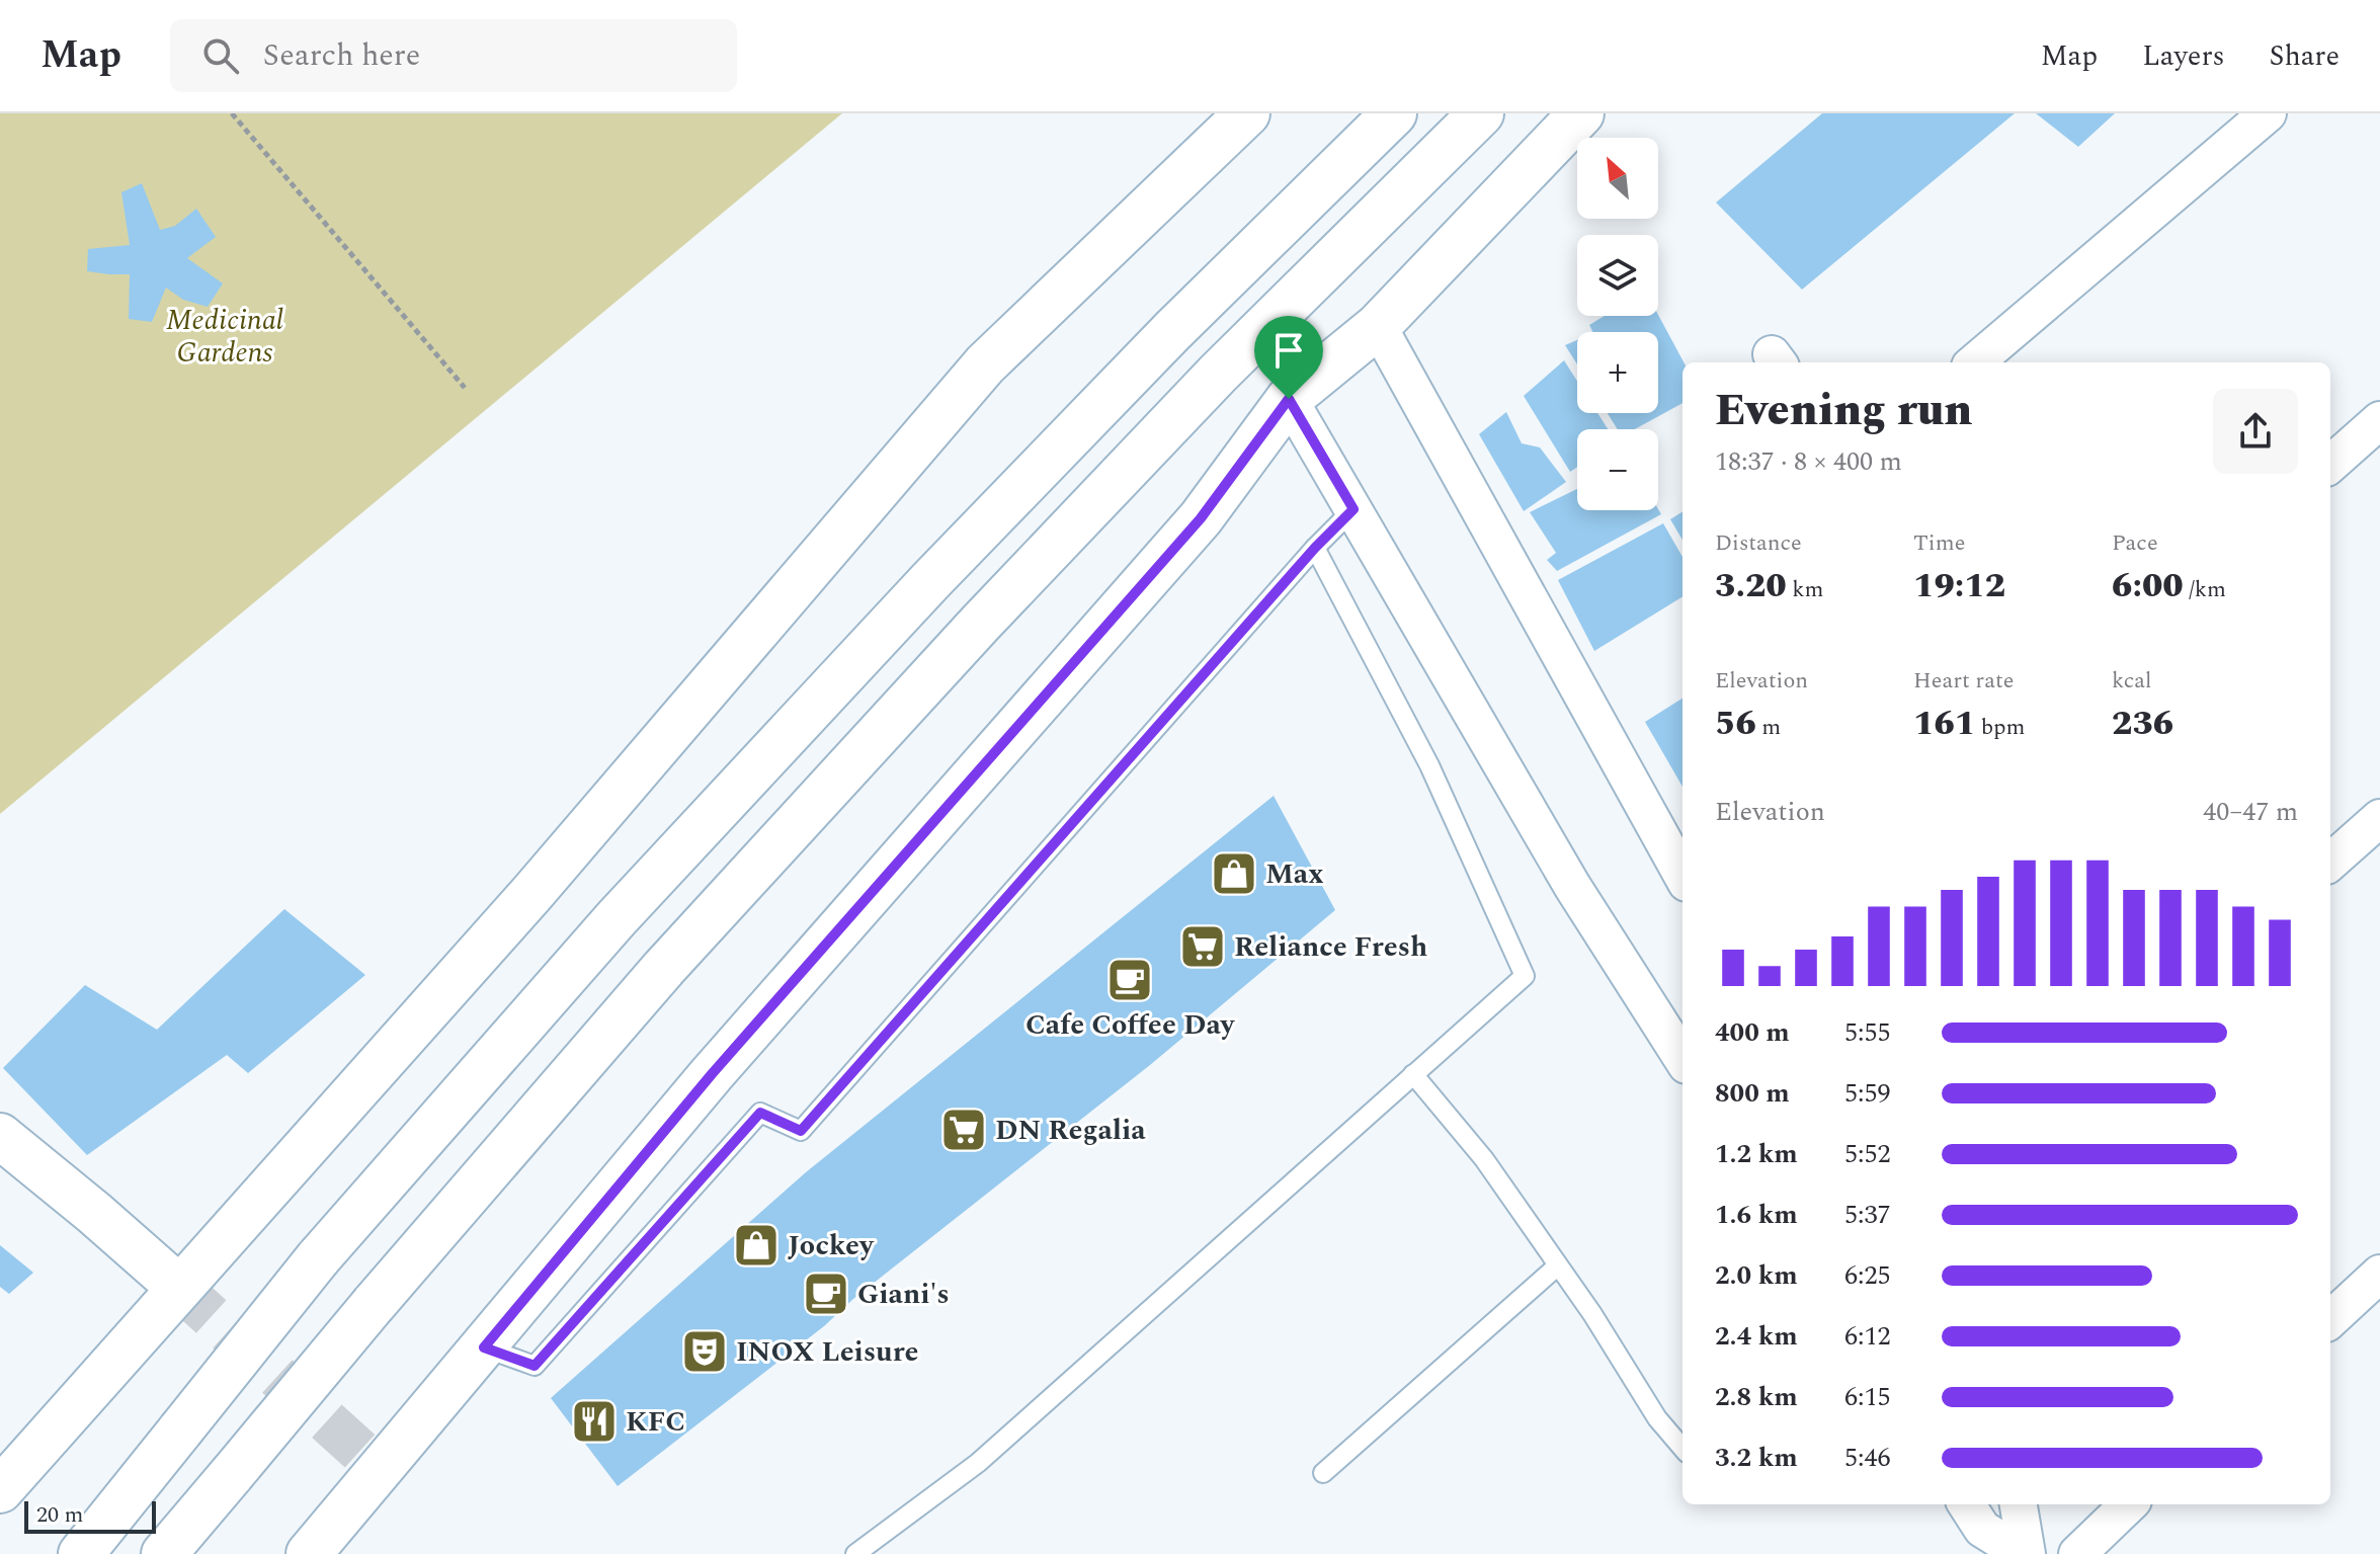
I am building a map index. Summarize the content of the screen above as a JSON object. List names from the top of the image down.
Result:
{
  "parks": ["Medicinal Gardens"],
  "places": {
    "shop": ["Max", "Jockey"],
    "supermarket": ["Reliance Fresh", "DN Regalia"],
    "cafe": ["Cafe Coffee Day", "Giani's"],
    "theatre": ["INOX Leisure"],
    "restaurant": ["KFC"]
  },
  "scale_bar": "20 m",
  "north": "top left",
  "page": {
    "header": "Map",
    "search": "Search here",
    "nav": ["Map", "Layers", "Share"],
    "map_buttons": ["+", "−"],
    "heading": ["Evening run", "18:37 · 8 × 400 m"],
    "stats": [
      ["Distance", "3.20 km"],
      ["Time", "19:12"],
      ["Pace", "6:00 /km"],
      ["Elevation", "56 m"],
      ["Heart rate", "161 bpm"],
      ["kcal", "236"]
    ],
    "chart": ["Elevation", "40–47 m"],
    "list": [
      {
        "name": "400 m",
        "note": "5:55"
      },
      {
        "name": "800 m",
        "note": "5:59"
      },
      {
        "name": "1.2 km",
        "note": "5:52"
      },
      {
        "name": "1.6 km",
        "note": "5:37"
      },
      {
        "name": "2.0 km",
        "note": "6:25"
      },
      {
        "name": "2.4 km",
        "note": "6:12"
      },
      {
        "name": "2.8 km",
        "note": "6:15"
      },
      {
        "name": "3.2 km",
        "note": "5:46"
      }
    ],
    "scale": "20 m"
  }
}
